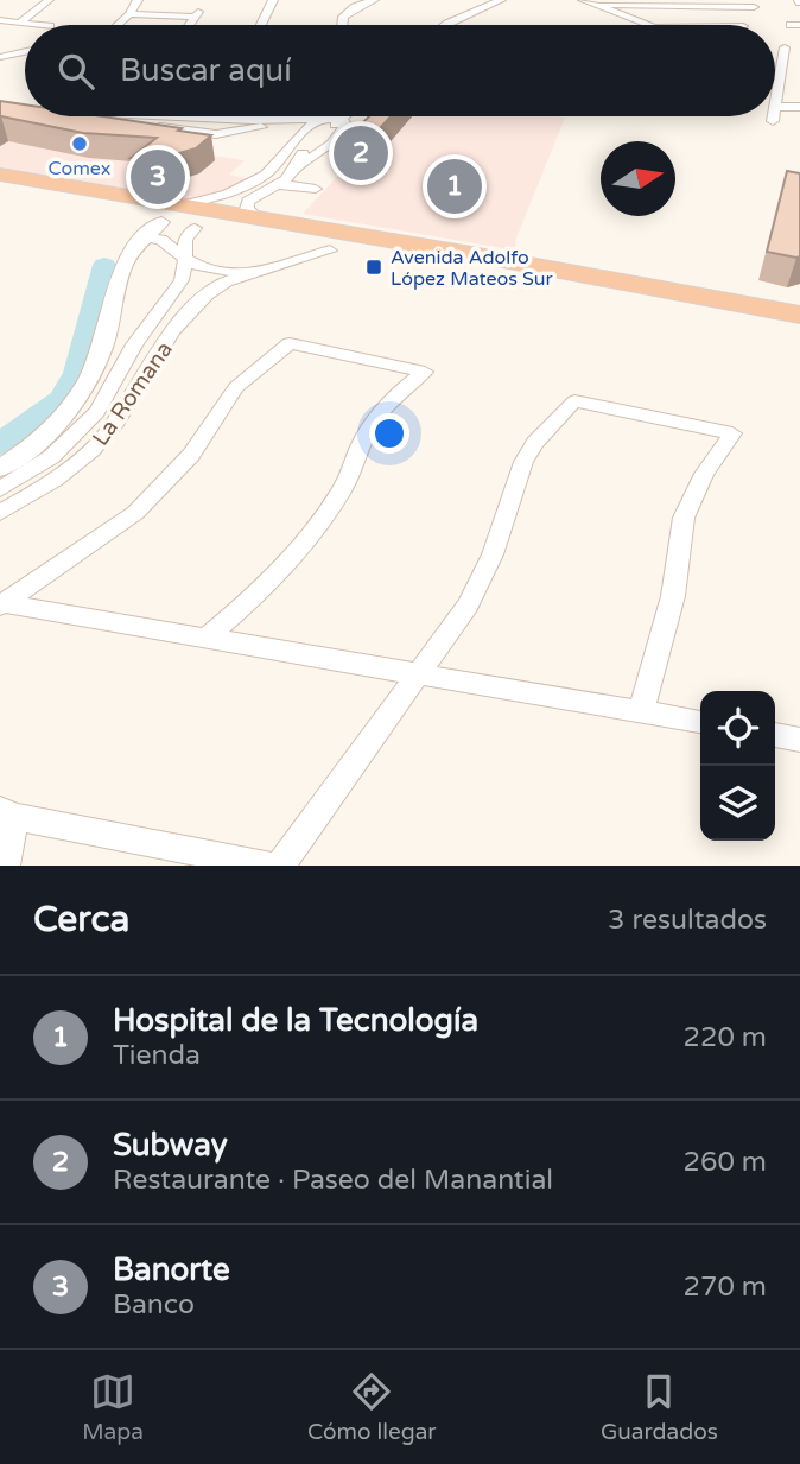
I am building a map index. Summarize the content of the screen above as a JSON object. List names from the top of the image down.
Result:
{
  "streets": {
    "street": ["La Romana"]
  },
  "places": {
    "other": ["Comex"],
    "transit": ["Avenida Adolfo López Mateos Sur"]
  },
  "north": "right",
  "page": {
    "search": "Buscar aquí",
    "pins": ["2", "3", "1"],
    "heading": ["Cerca", "3 resultados"],
    "list": [
      {
        "mark": "1",
        "name": "Hospital de la Tecnología",
        "note": "Tienda",
        "value": "220 m"
      },
      {
        "mark": "2",
        "name": "Subway",
        "note": "Restaurante · Paseo del Manantial",
        "value": "260 m"
      },
      {
        "mark": "3",
        "name": "Banorte",
        "note": "Banco",
        "value": "270 m"
      }
    ],
    "nav": ["Mapa", "Cómo llegar", "Guardados"]
  }
}
